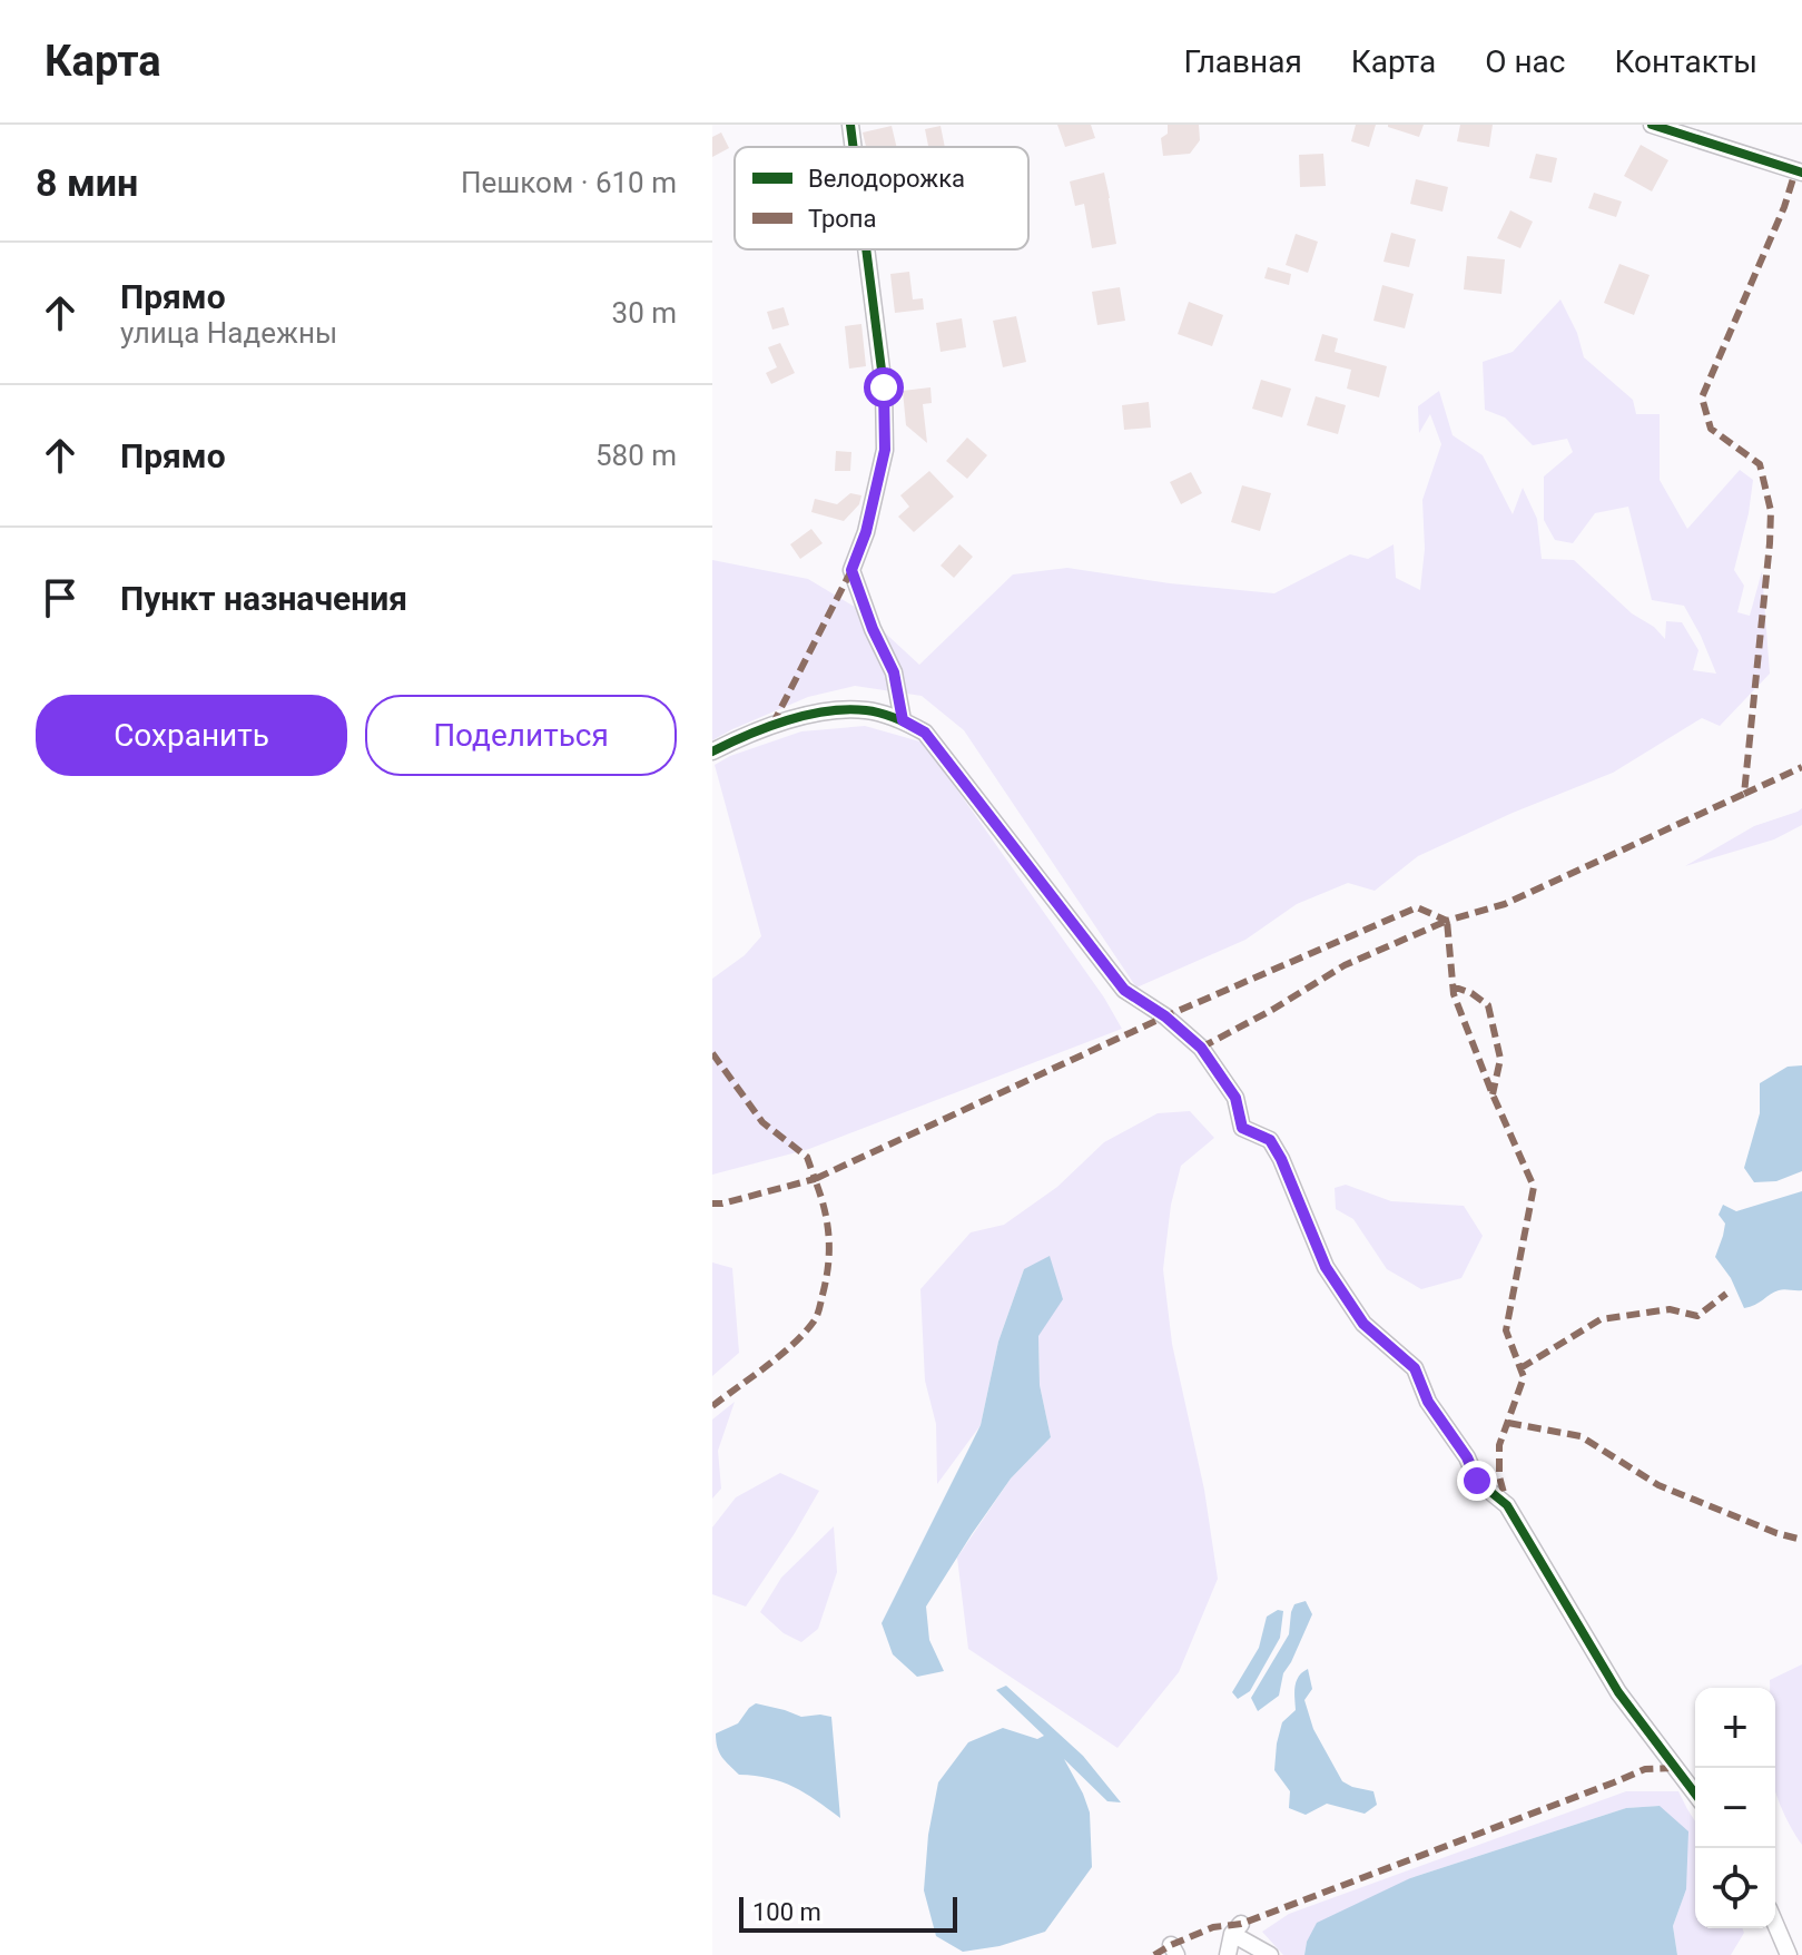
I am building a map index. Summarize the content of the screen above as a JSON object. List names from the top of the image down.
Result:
{
  "legend": ["Велодорожка", "Тропа"],
  "scale_bar": "100 m",
  "page": {
    "header": "Карта",
    "nav": [
      "Главная",
      "Карта",
      "О нас",
      "Контакты"
    ],
    "heading": ["8 мин", "Пешком · 610 m"],
    "list": [
      ["Прямо", "улица Надежны", "30 m"],
      ["Прямо", "580 m"],
      "Пункт назначения"
    ],
    "buttons": ["Сохранить", "Поделиться"],
    "map_buttons": ["+", "−"],
    "scale": "100 m"
  }
}
